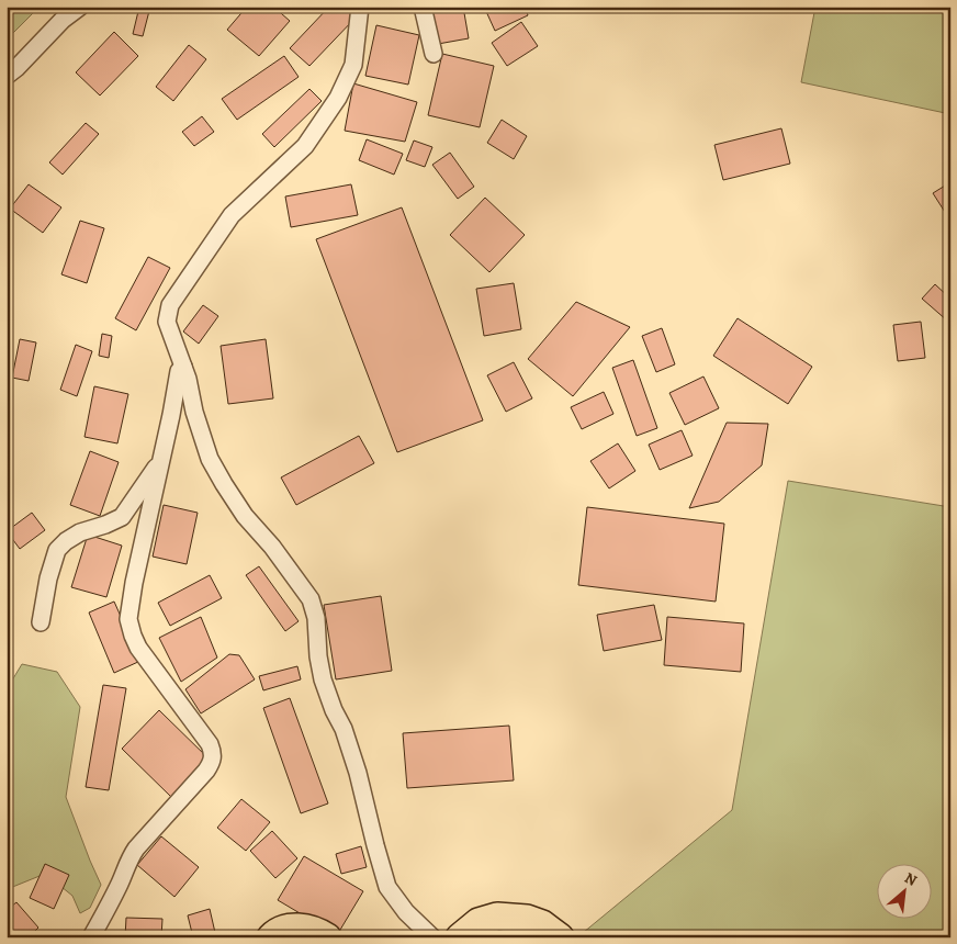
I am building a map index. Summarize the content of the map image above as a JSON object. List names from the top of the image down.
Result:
{
  "north": "top right"
}
